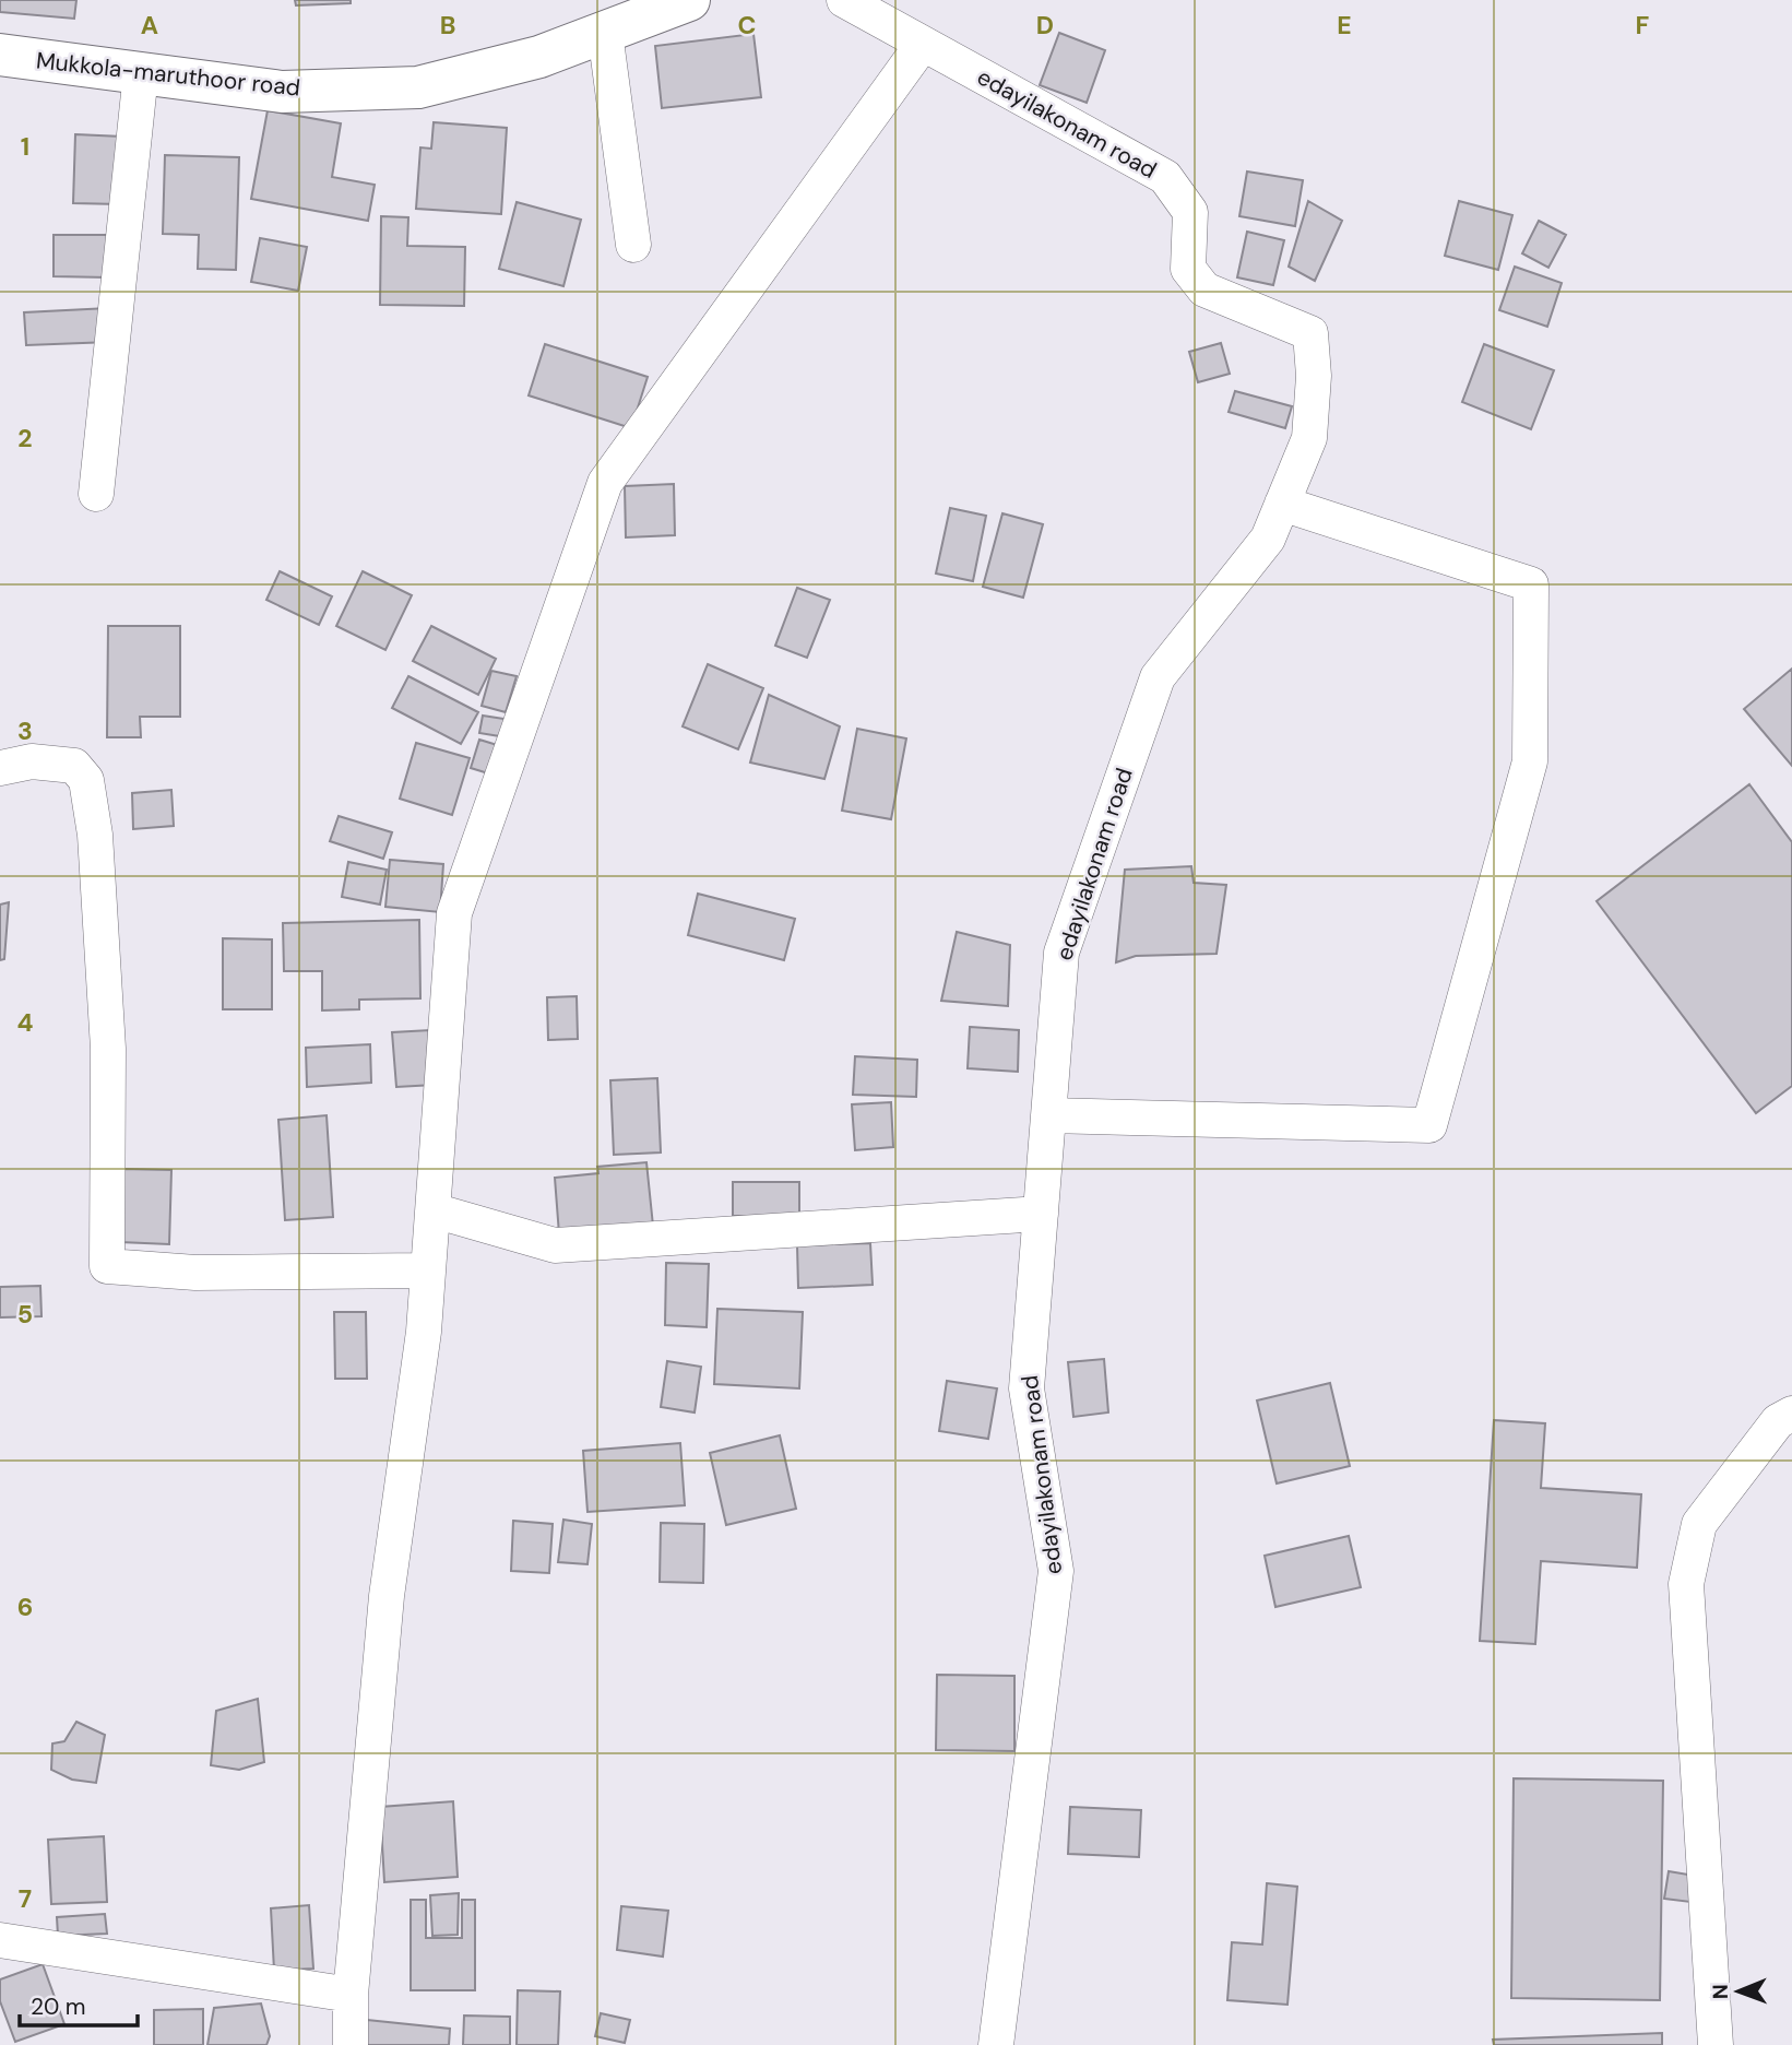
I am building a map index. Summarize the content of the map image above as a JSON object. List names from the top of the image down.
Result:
{
  "streets": {
    "street": ["Mukkola-maruthoor road", "edayilakonam road"]
  },
  "scale_bar": "20 m",
  "north": "left",
  "grid": {
    "columns": [
      "A",
      "B",
      "C",
      "D",
      "E",
      "F"
    ],
    "rows": [
      "1",
      "2",
      "3",
      "4",
      "5",
      "6",
      "7"
    ]
  }
}
